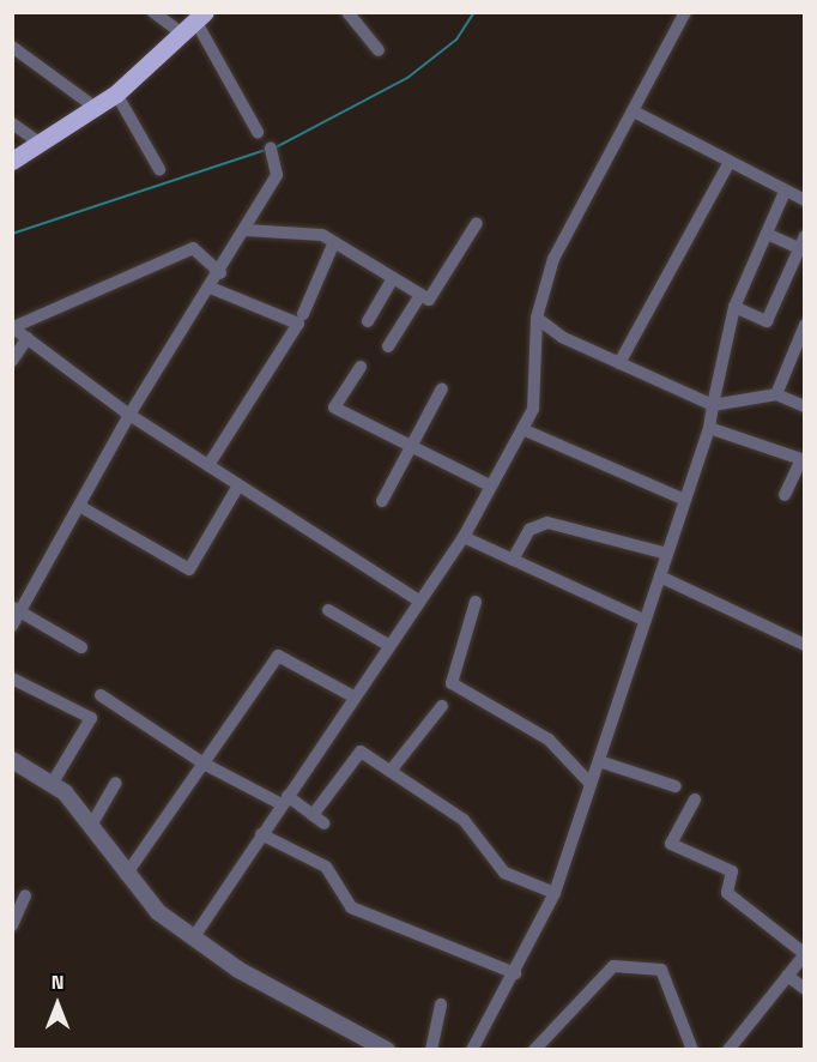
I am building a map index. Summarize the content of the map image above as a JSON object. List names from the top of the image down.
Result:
{
  "north": "top"
}
